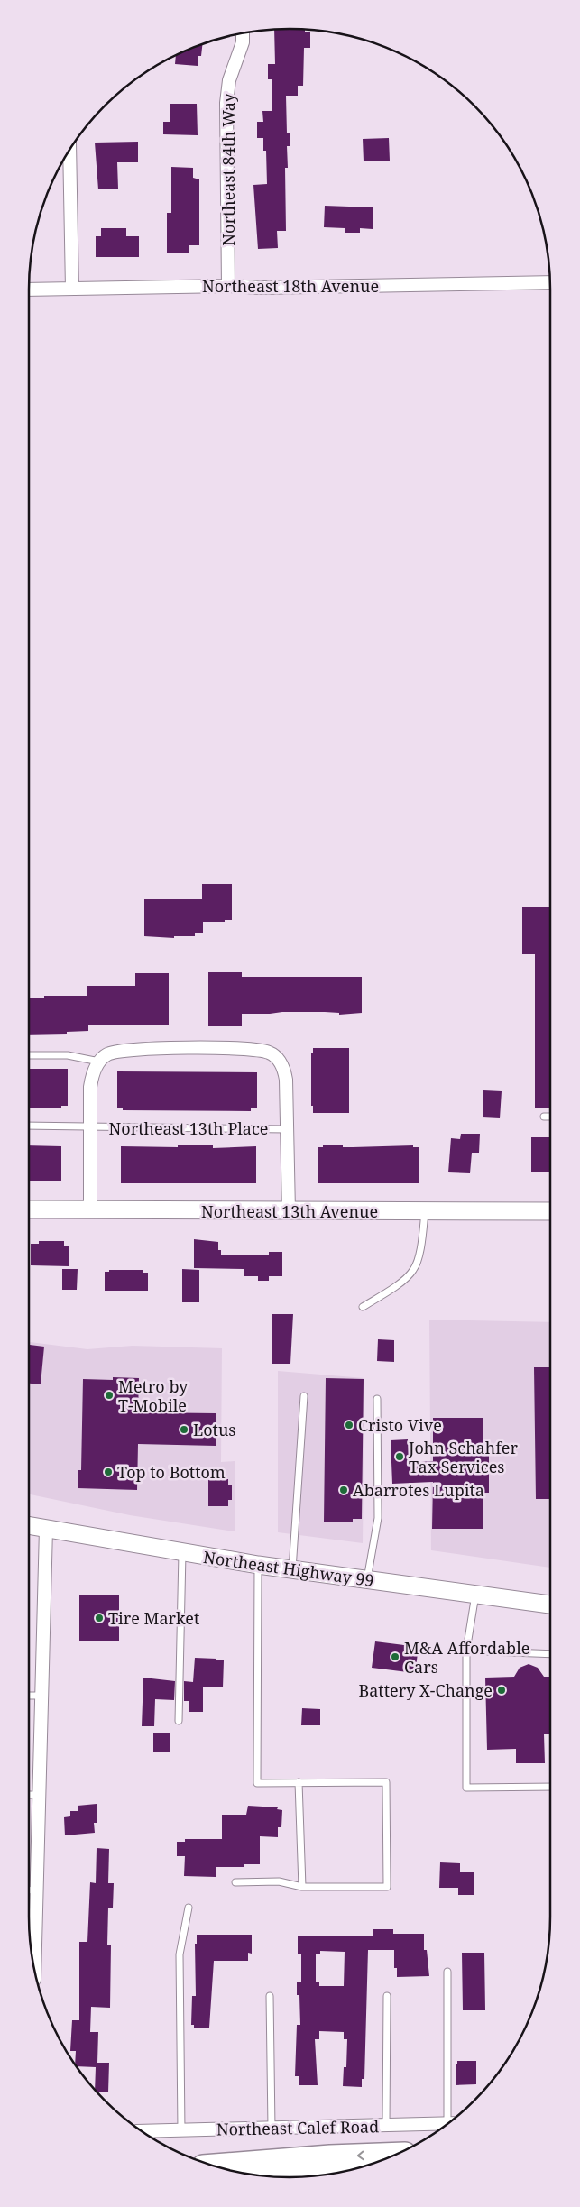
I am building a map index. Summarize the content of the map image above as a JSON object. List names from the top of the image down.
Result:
{
  "streets": {
    "main road": ["Northeast 13th Avenue", "Northeast Highway 99"],
    "street": ["Northeast 84th Way", "Northeast 18th Avenue", "Northeast Calef Road"],
    "lane": ["Northeast 13th Place"]
  },
  "crossings": [
    ["Northeast 84th Way", "Northeast 18th Avenue"]
  ],
  "places": [
    "Metro by T-Mobile",
    "Cristo Vive",
    "Lotus",
    "John Schahfer Tax Services",
    "Top to Bottom",
    "Abarrotes Lupita",
    "Tire Market",
    "M&A Affordable Cars",
    "Battery X-Change"
  ]
}
